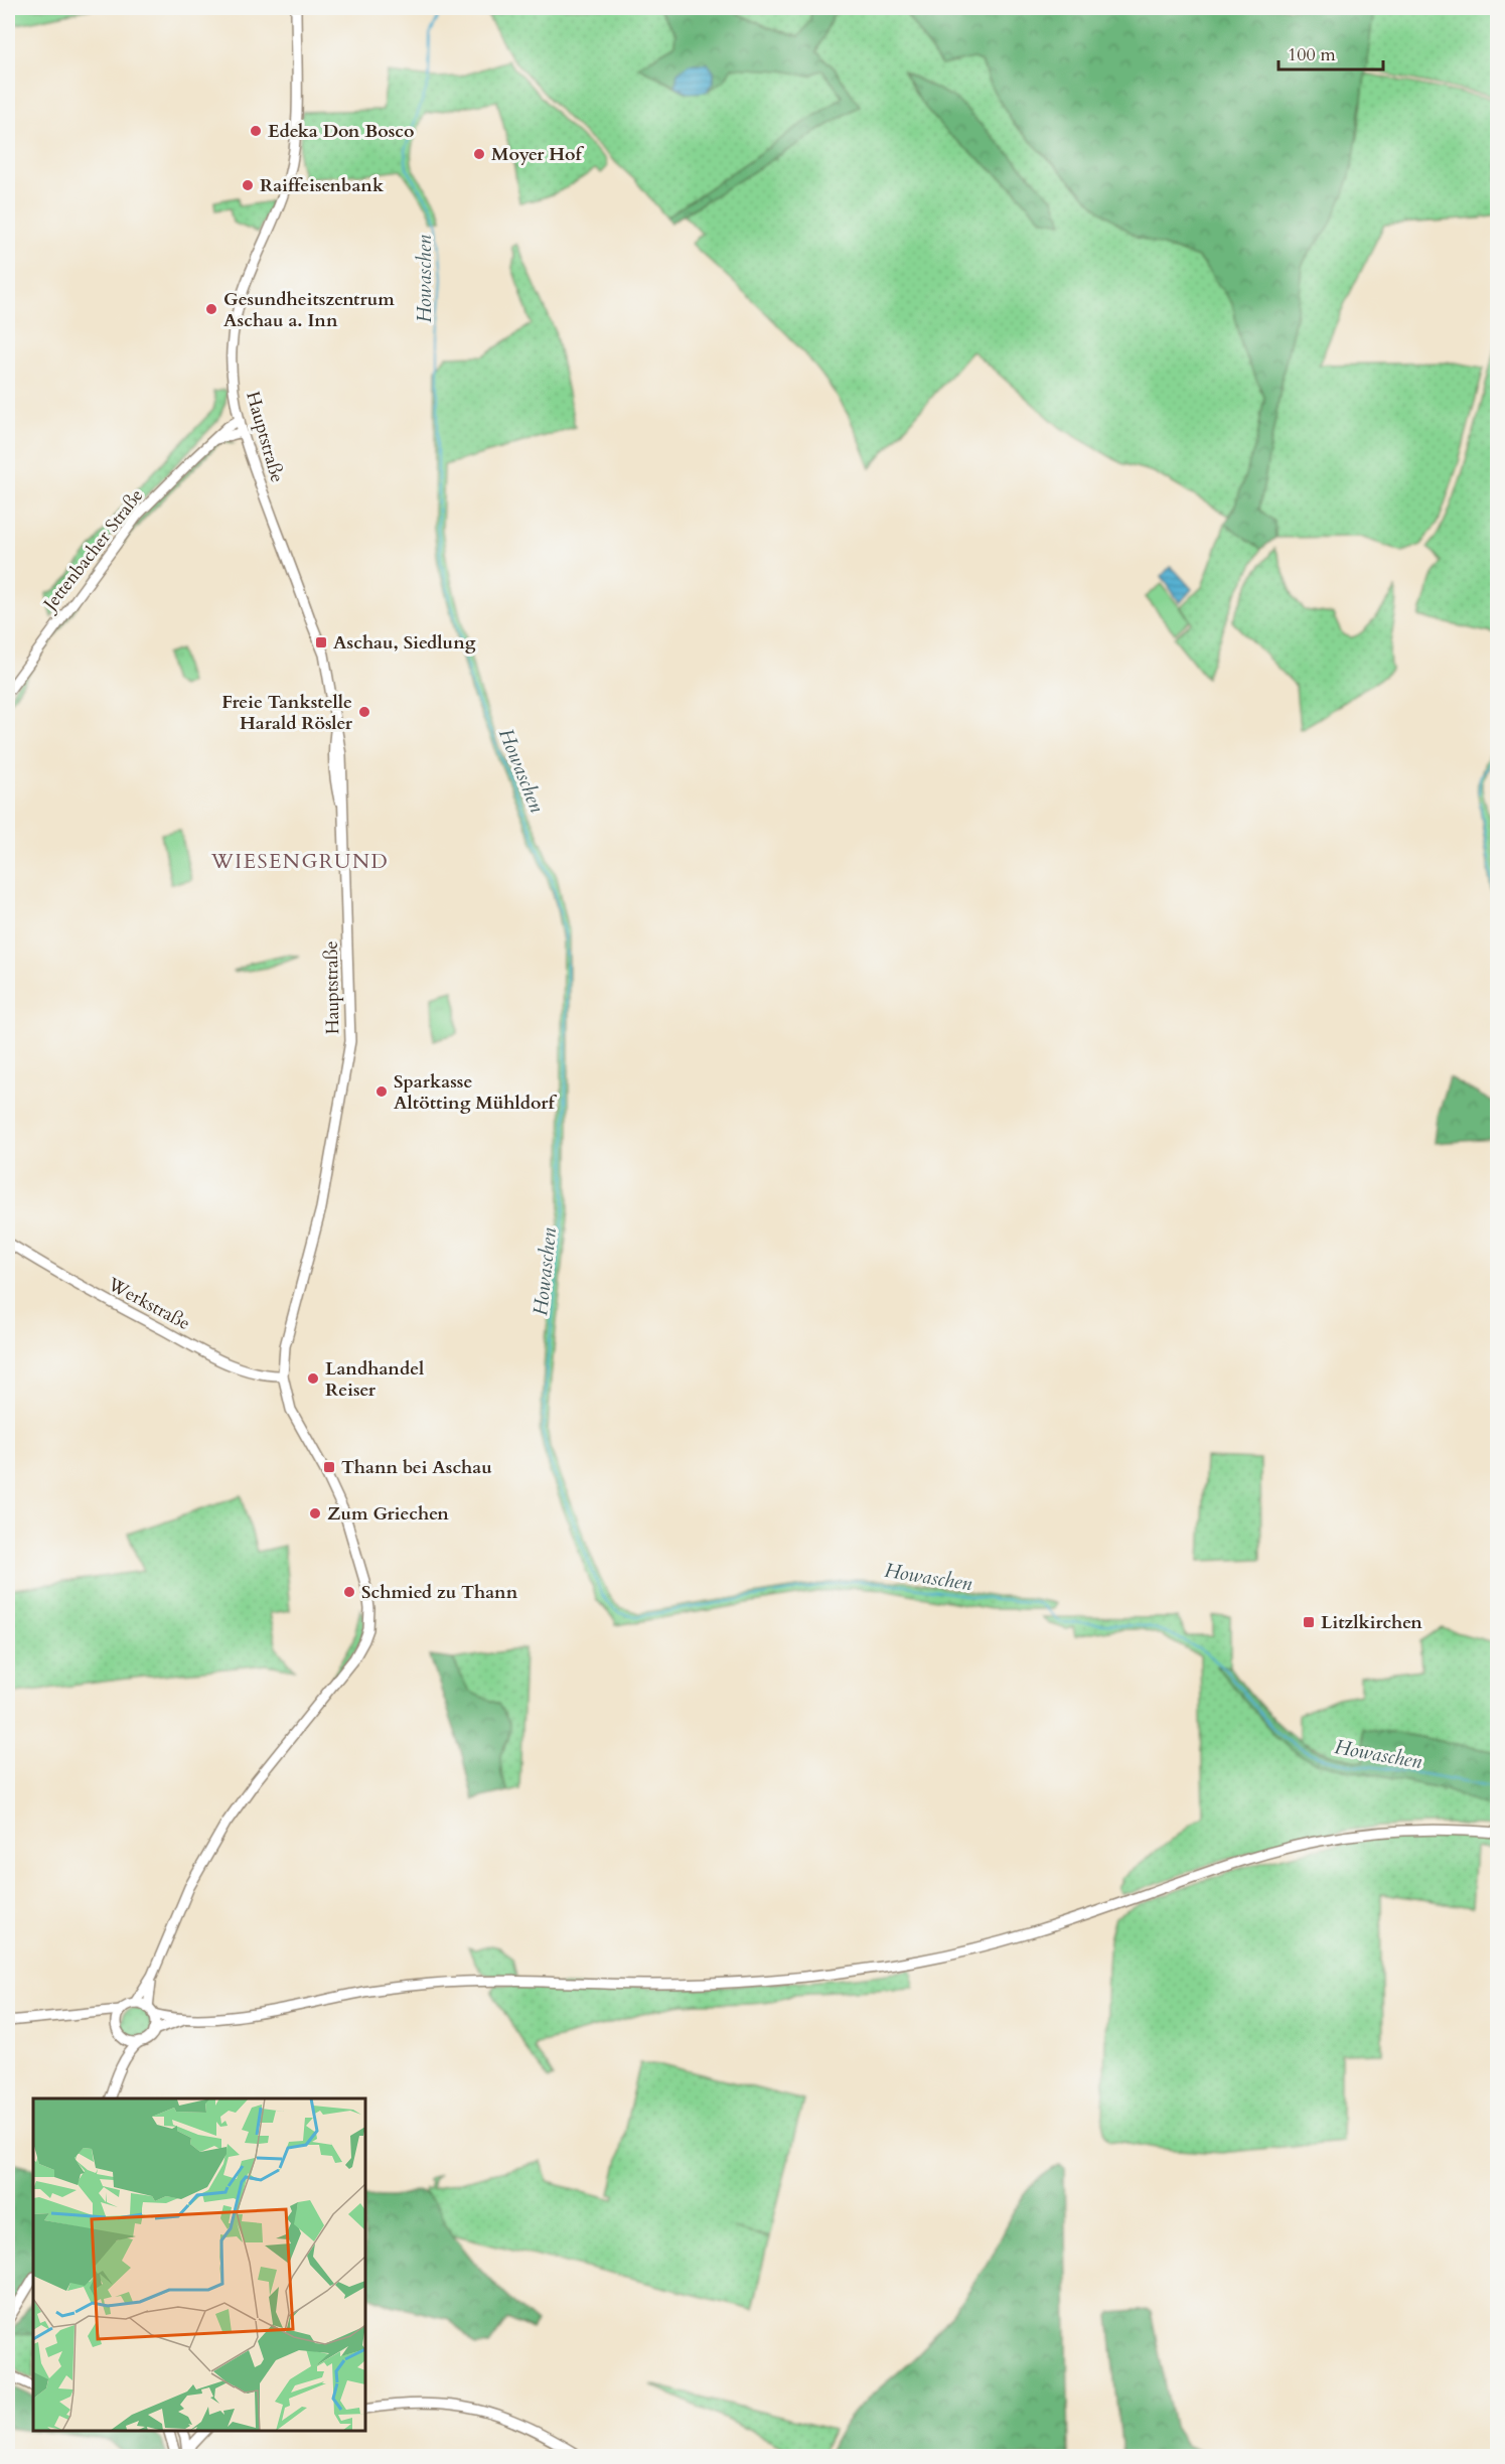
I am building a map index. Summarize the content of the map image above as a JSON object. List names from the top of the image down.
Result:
{
  "streets": {
    "street": ["Hauptstraße", "Jettenbacher Straße", "Werkstraße"]
  },
  "crossings": [
    ["Hauptstraße", "Jettenbacher Straße"],
    ["Hauptstraße", "Werkstraße"]
  ],
  "districts": ["WIESENGRUND"],
  "water": ["Howaschen"],
  "places": {
    "other": [
      "Edeka Don Bosco",
      "Moyer Hof",
      "Raiffeisenbank",
      "Gesundheitszentrum Aschau a. Inn",
      "Freie Tankstelle Harald Rösler",
      "Sparkasse Altötting Mühldorf",
      "Landhandel Reiser",
      "Zum Griechen",
      "Schmied zu Thann"
    ],
    "transit": ["Aschau, Siedlung", "Thann bei Aschau", "Litzlkirchen"]
  },
  "scale_bar": "100 m"
}
